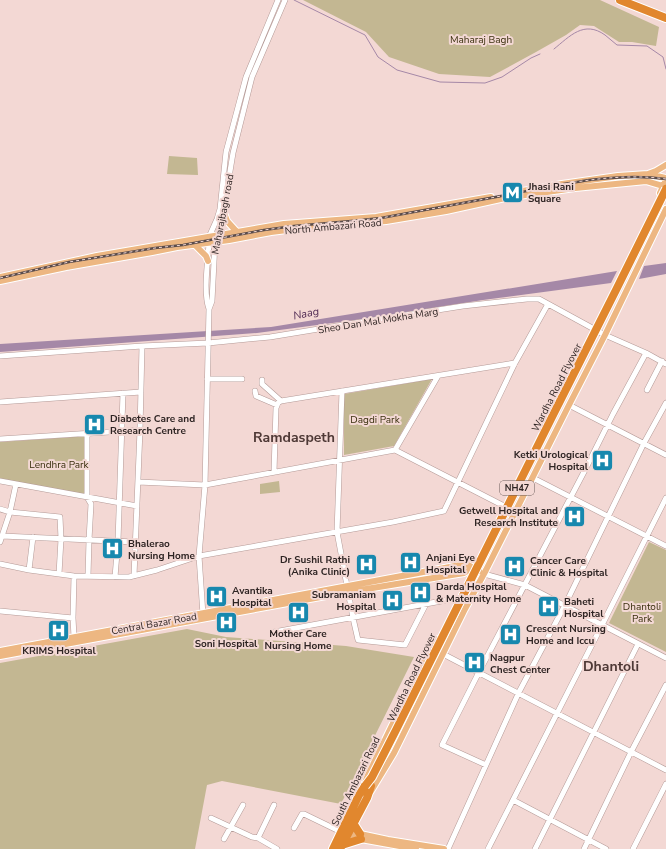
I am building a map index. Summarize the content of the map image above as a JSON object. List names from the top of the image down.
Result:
{
  "streets": {
    "highway": ["Wardha Road Flyover", "NH47", "South Ambazari Road"],
    "main road": ["North Ambazari Road", "Central Bazar Road"],
    "street": ["Maharajbagh road", "Sheo Dan Mal Mokha Marg"]
  },
  "crossings": [
    ["Maharajbagh road", "North Ambazari Road"],
    ["North Ambazari Road", "Wardha Road Flyover"],
    ["North Ambazari Road", "South Ambazari Road"],
    ["Sheo Dan Mal Mokha Marg", "South Ambazari Road"],
    ["Wardha Road Flyover", "NH47"],
    ["Wardha Road Flyover", "South Ambazari Road"],
    ["NH47", "South Ambazari Road"],
    ["Central Bazar Road", "South Ambazari Road"]
  ],
  "districts": ["Ramdaspeth", "Dhantoli"],
  "water": ["Naag"],
  "parks": [
    "Maharaj Bagh",
    "Dagdi Park",
    "Lendhra Park",
    "Dhantoli Park"
  ],
  "places": {
    "metro station": ["Jhasi Rani Square"],
    "hospital": [
      "Diabetes Care and Research Centre",
      "Ketki Urological Hospital",
      "Getwell Hospital and Research Institute",
      "Bhalerao Nursing Home",
      "Anjani Eye Hospital",
      "Dr Sushil Rathi (Anika Clinic)",
      "Cancer Care Clinic & Hospital",
      "Darda Hospital & Maternity Home",
      "Avantika Hospital",
      "Subramaniam Hospital",
      "Baheti Hospital",
      "Mother Care Nursing Home",
      "Soni Hospital",
      "KRIMS Hospital",
      "Crescent Nursing Home and Iccu",
      "Nagpur Chest Center"
    ]
  }
}
